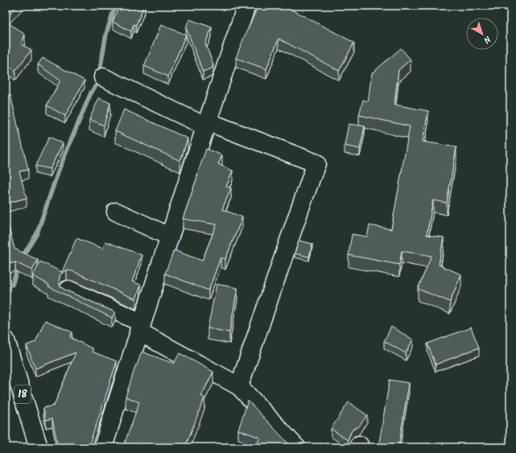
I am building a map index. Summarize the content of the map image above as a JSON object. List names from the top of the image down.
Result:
{
  "streets": {
    "street": ["18"]
  },
  "north": "bottom right"
}
